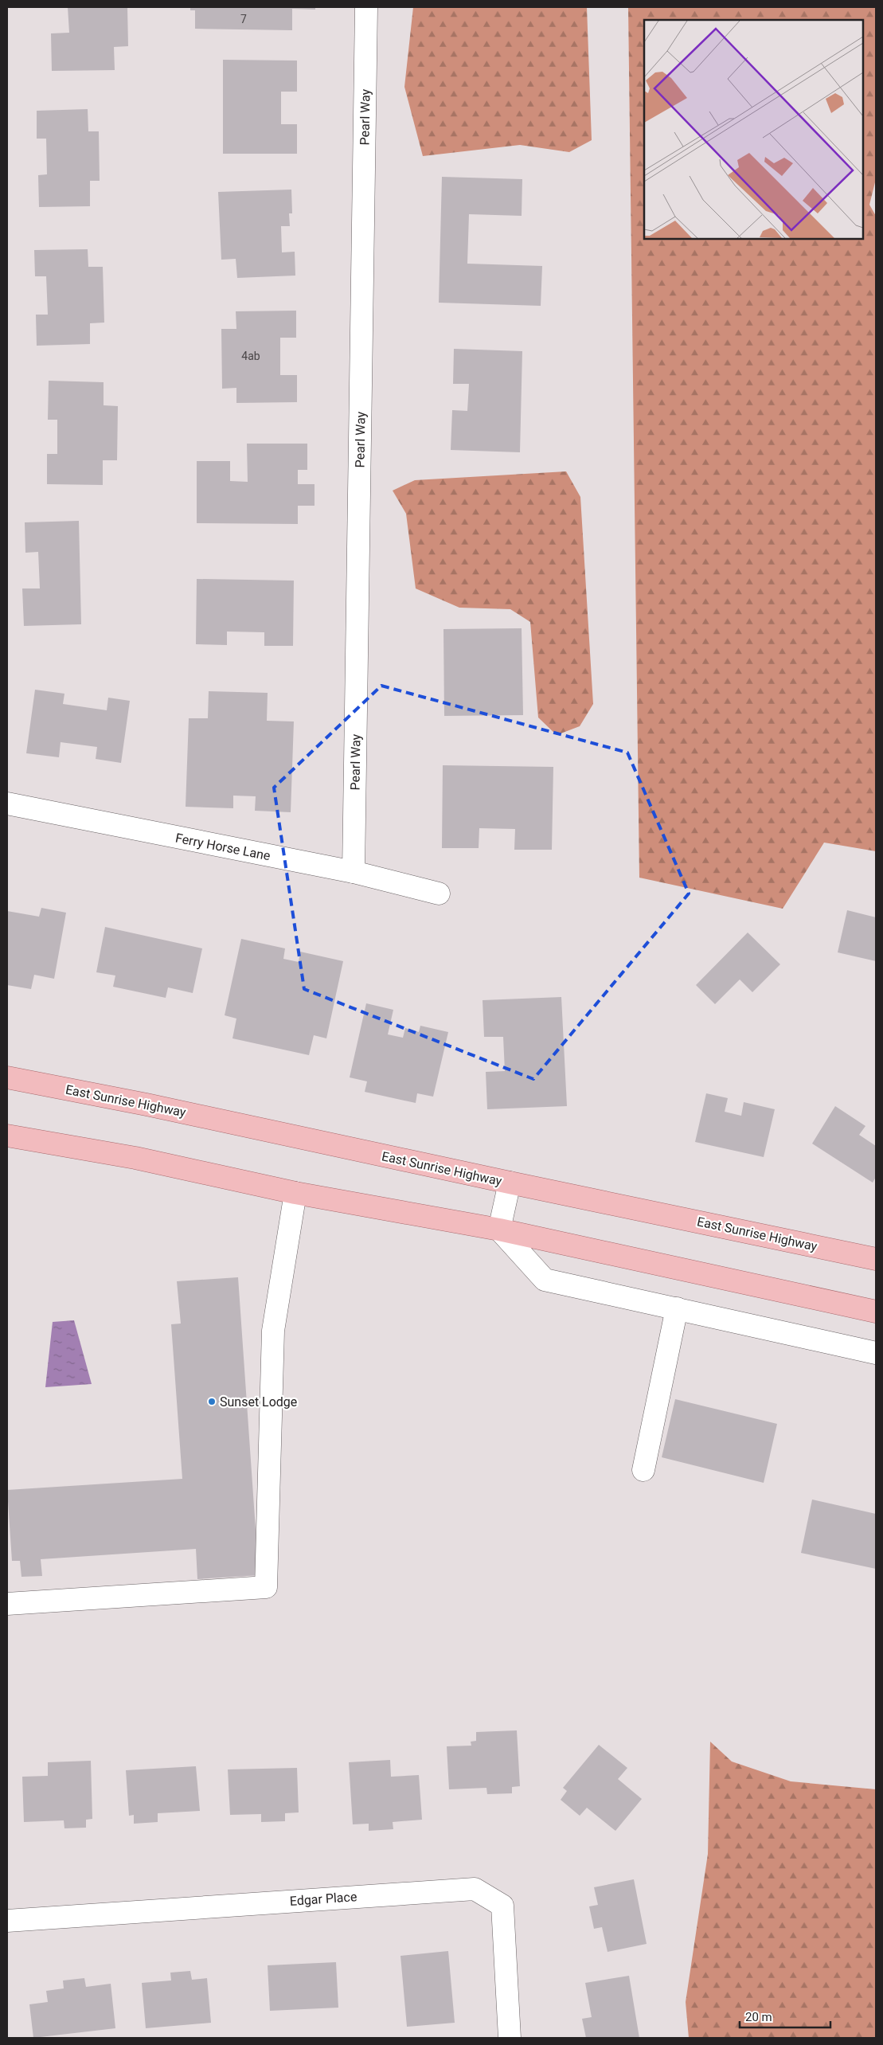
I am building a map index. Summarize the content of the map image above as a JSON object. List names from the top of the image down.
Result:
{
  "streets": {
    "main road": ["East Sunrise Highway"],
    "street": ["Pearl Way", "Ferry Horse Lane", "Edgar Place"]
  },
  "crossings": [
    ["Pearl Way", "Ferry Horse Lane"]
  ],
  "places": ["Sunset Lodge"],
  "house_numbers": ["7", "4ab"],
  "scale_bar": "20 m"
}
